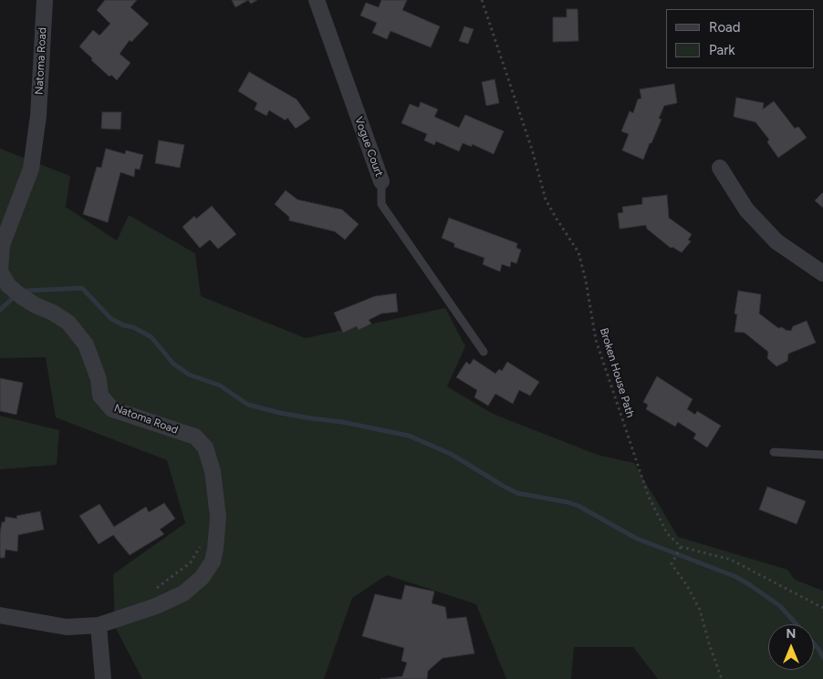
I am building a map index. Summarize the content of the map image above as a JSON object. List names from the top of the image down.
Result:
{
  "streets": {
    "street": ["Natoma Road", "Vogue Court"],
    "path": ["Broken House Path"]
  },
  "legend": ["Road", "Park"],
  "north": "top"
}
